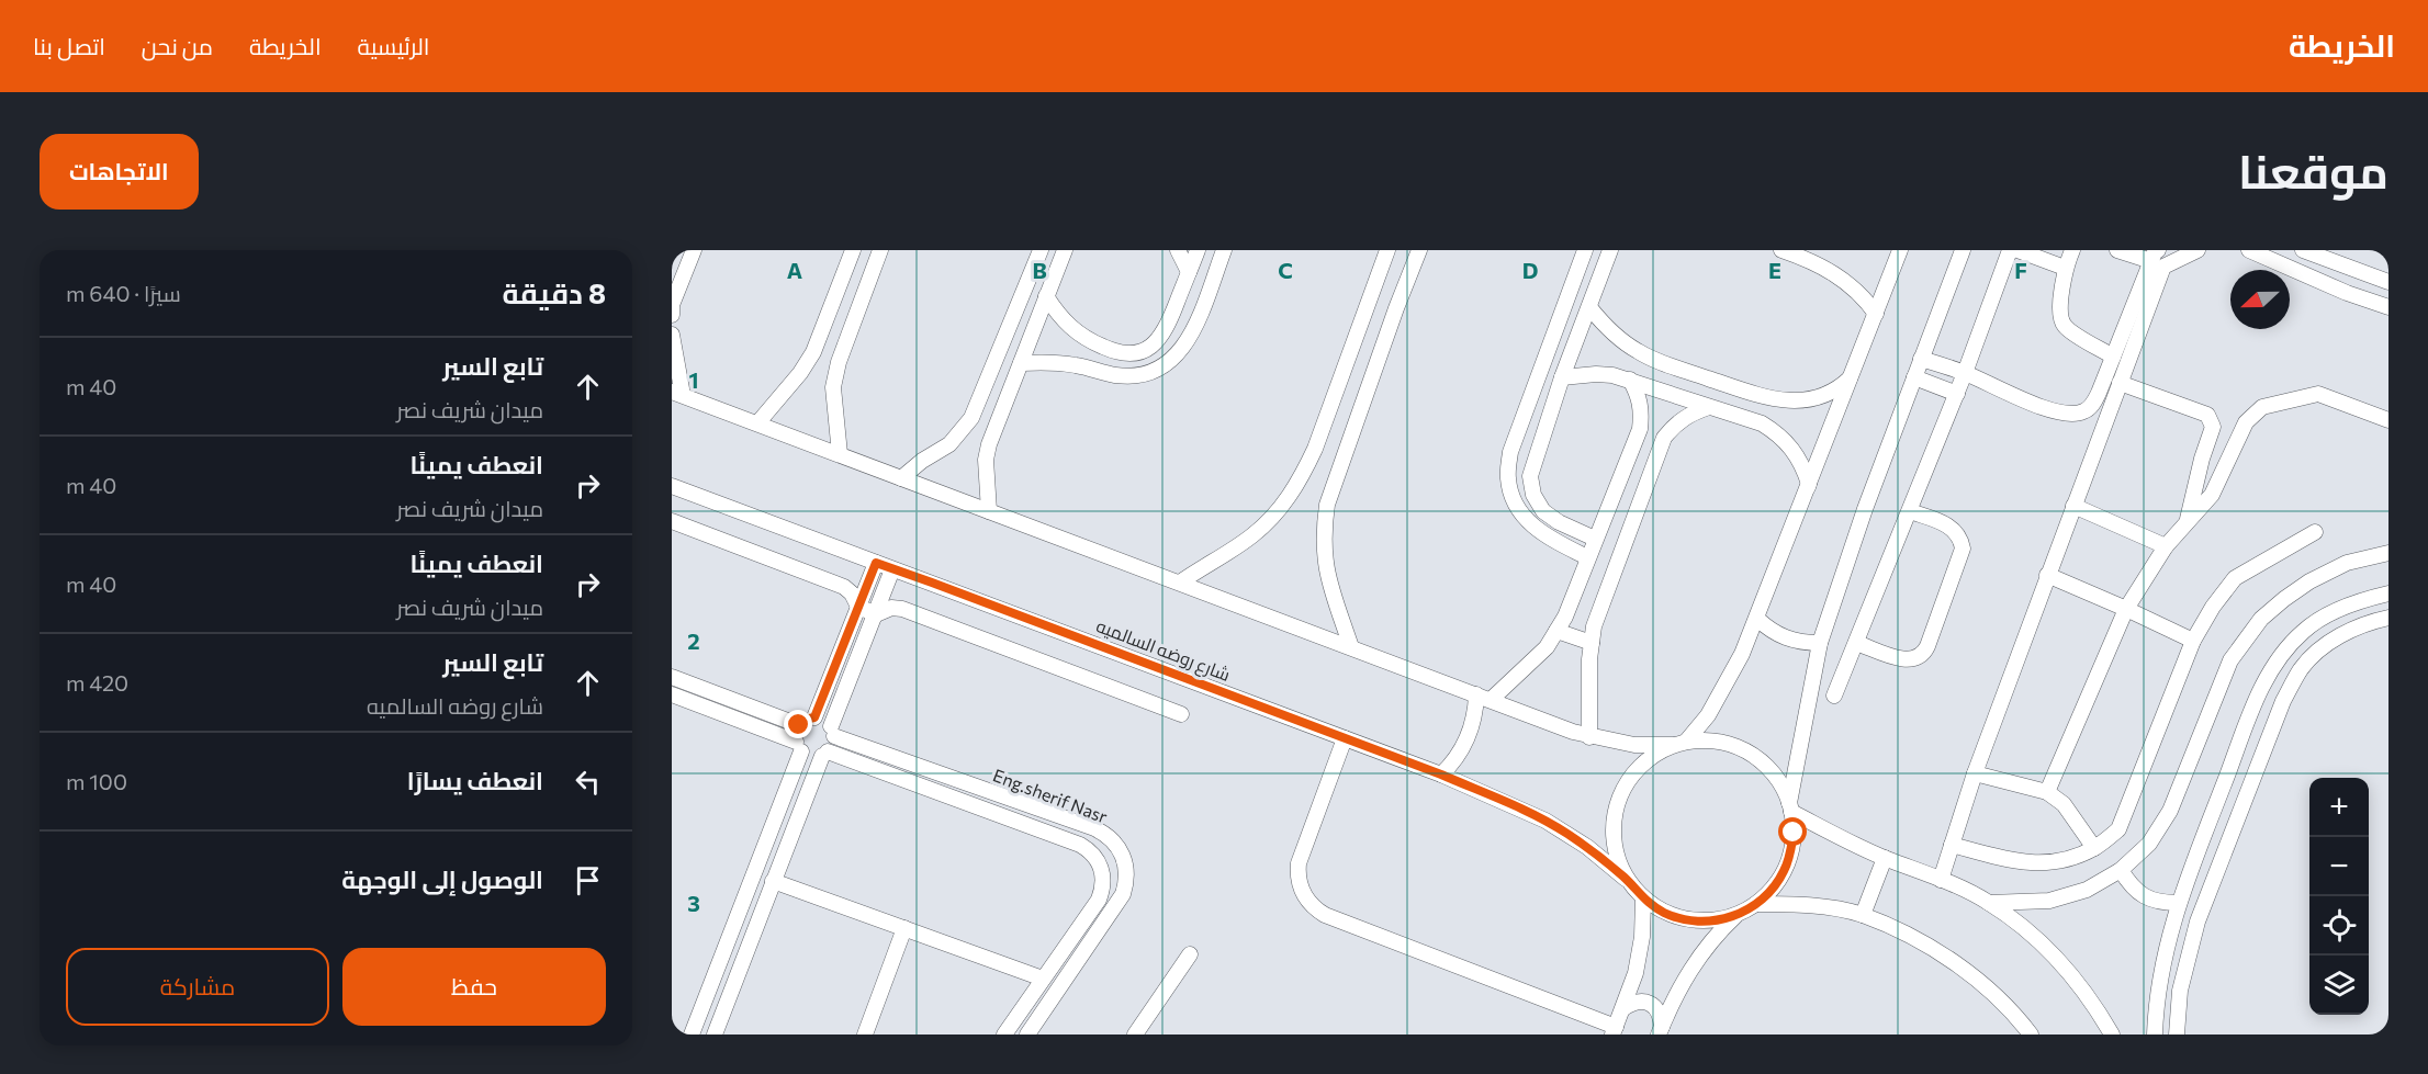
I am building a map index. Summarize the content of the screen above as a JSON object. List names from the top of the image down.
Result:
{
  "streets": {
    "street": ["شارع روضه السالميه", "Eng.sherif Nasr"]
  },
  "north": "left",
  "page": {
    "header": "الخريطة",
    "nav": [
      "الرئيسية",
      "الخريطة",
      "من نحن",
      "اتصل بنا"
    ],
    "title": "موقعنا",
    "buttons": [
      "الاتجاهات",
      ["حفظ", "مشاركة"]
    ],
    "heading": ["8 دقيقة", "سيرًا · 640 m"],
    "list": [
      ["تابع السير", "ميدان شريف نصر", "40 m"],
      ["انعطف يمينًا", "ميدان شريف نصر", "40 m"],
      ["انعطف يمينًا", "ميدان شريف نصر", "40 m"],
      ["تابع السير", "شارع روضه السالميه", "420 m"],
      ["انعطف يسارًا", "100 m"],
      "الوصول إلى الوجهة"
    ],
    "map_buttons": ["+", "−"]
  },
  "grid": {
    "columns": [
      "A",
      "B",
      "C",
      "D",
      "E",
      "F"
    ],
    "rows": ["1", "2", "3"]
  }
}
